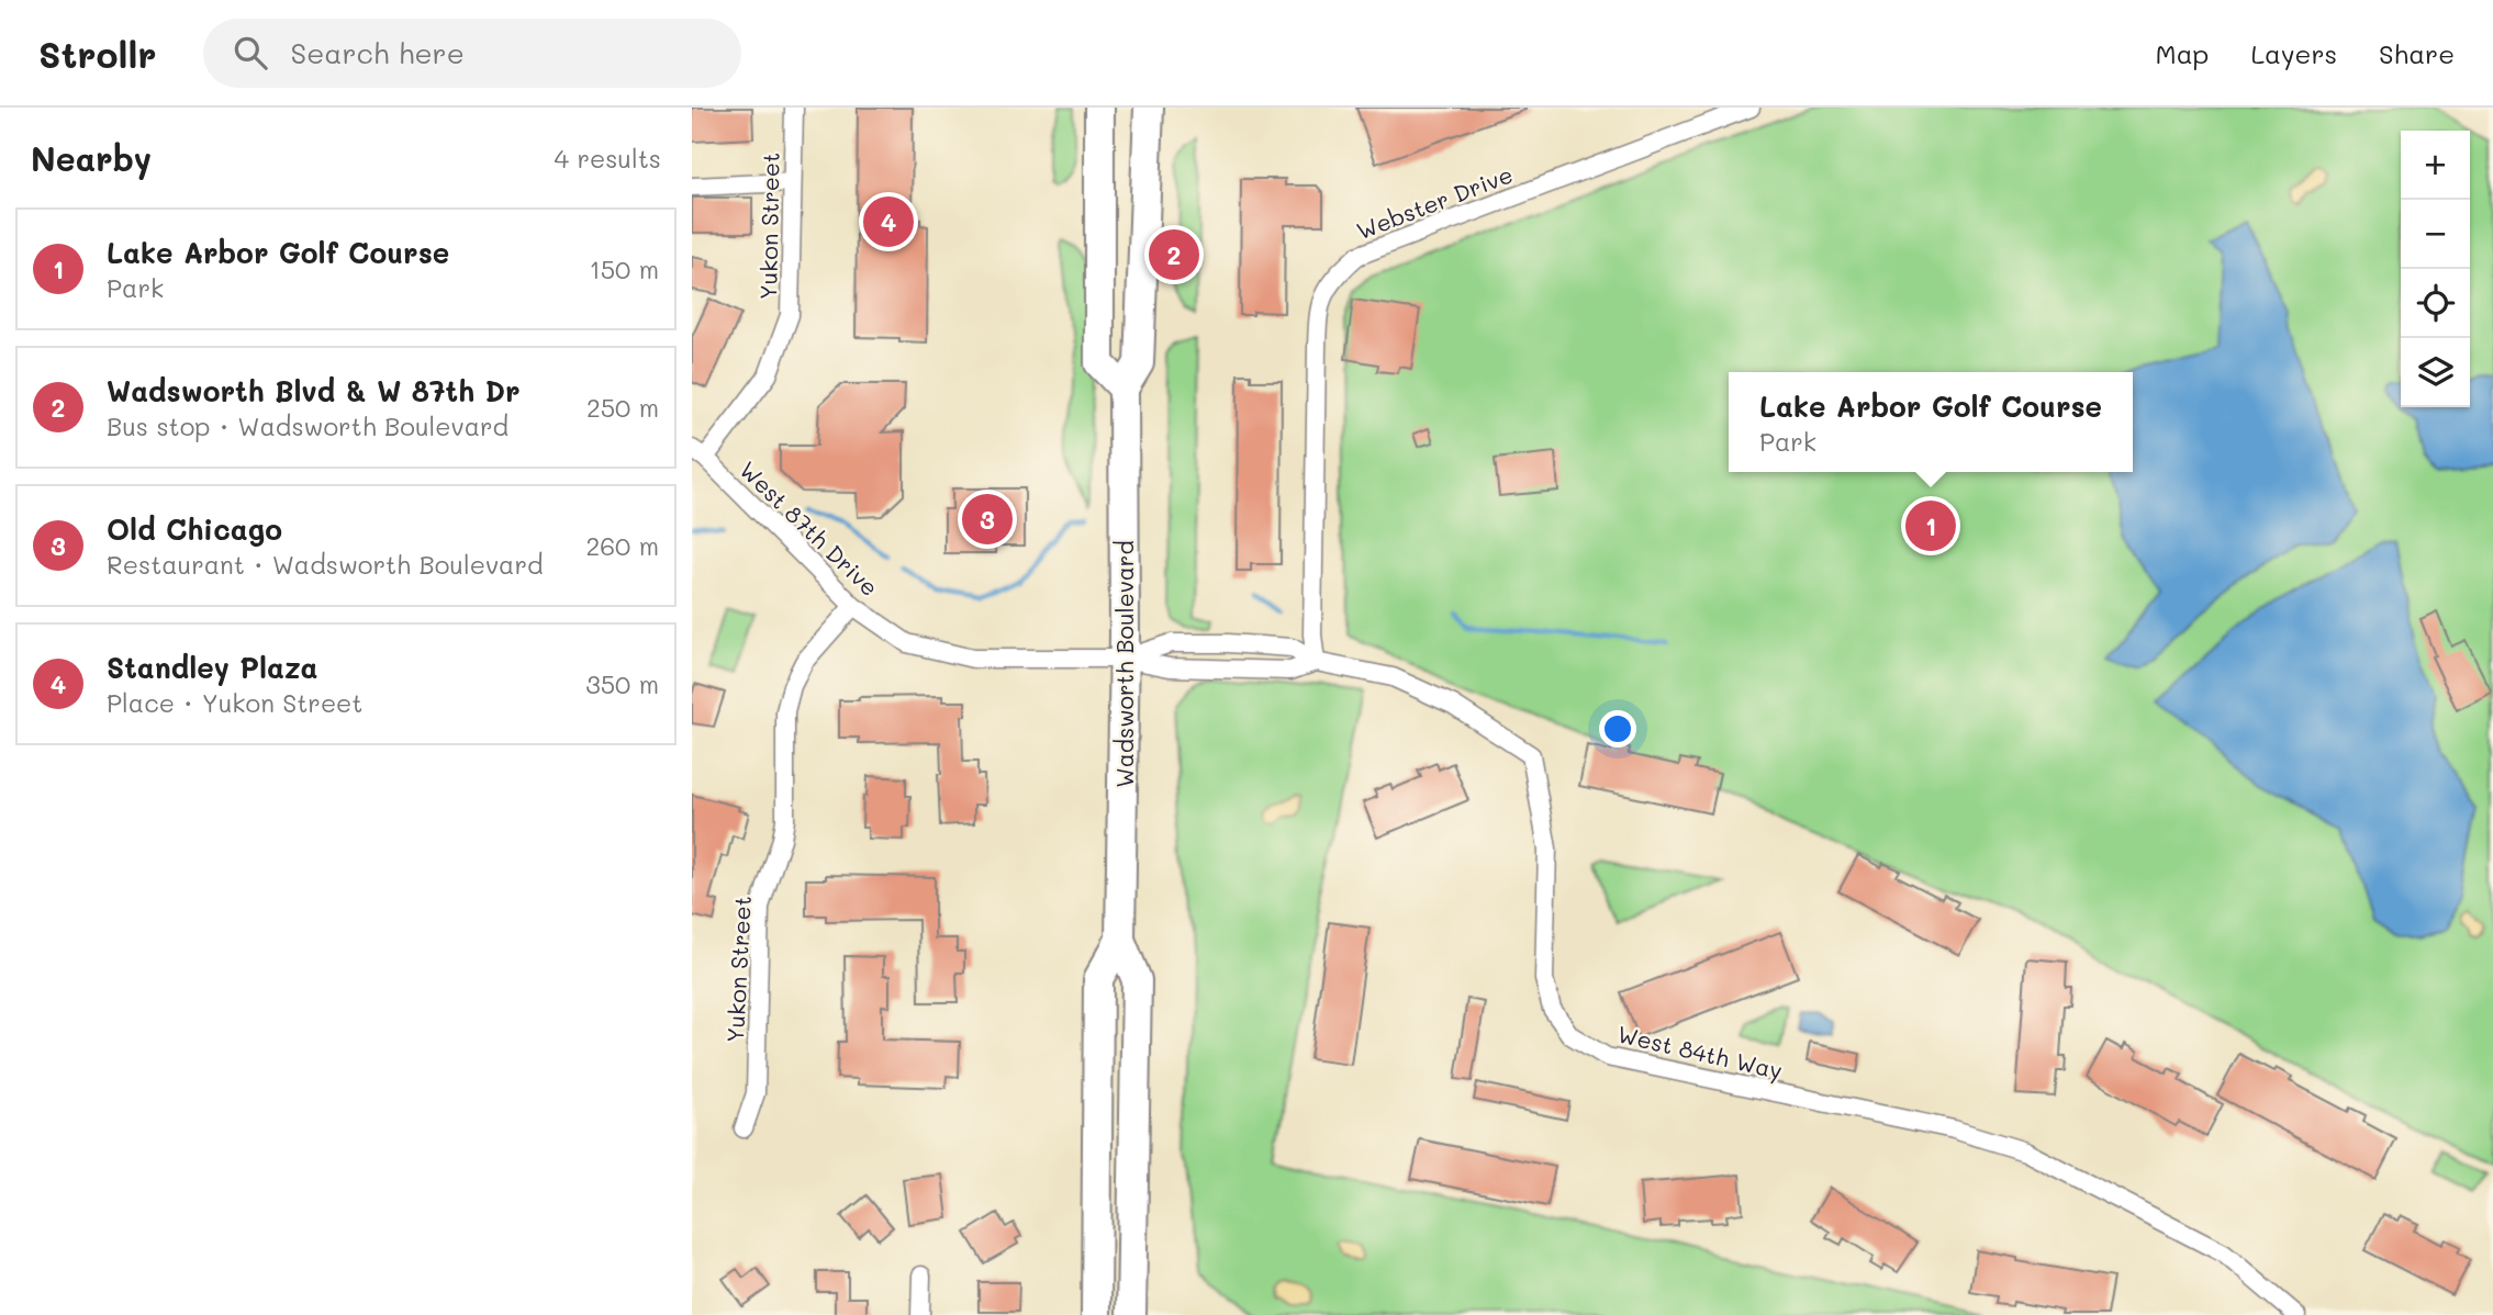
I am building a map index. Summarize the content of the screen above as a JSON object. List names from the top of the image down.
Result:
{
  "streets": {
    "main road": ["Wadsworth Boulevard"],
    "street": [
      "Webster Drive",
      "Yukon Street",
      "West 87th Drive",
      "West 84th Way"
    ]
  },
  "crossings": [
    ["Webster Drive", "West 84th Way"],
    ["Yukon Street", "West 87th Drive"],
    ["West 87th Drive", "Wadsworth Boulevard"],
    ["West 87th Drive", "West 84th Way"],
    ["Wadsworth Boulevard", "West 84th Way"]
  ],
  "page": {
    "header": "Strollr",
    "search": "Search here",
    "nav": ["Map", "Layers", "Share"],
    "heading": ["Nearby", "4 results"],
    "map_buttons": ["+", "−"],
    "pins": [
      "4",
      "2",
      "3",
      "1"
    ],
    "list": [
      {
        "mark": "1",
        "name": "Lake Arbor Golf Course",
        "note": "Park",
        "value": "150 m"
      },
      {
        "mark": "2",
        "name": "Wadsworth Blvd & W 87th Dr",
        "note": "Bus stop · Wadsworth Boulevard",
        "value": "250 m"
      },
      {
        "mark": "3",
        "name": "Old Chicago",
        "note": "Restaurant · Wadsworth Boulevard",
        "value": "260 m"
      },
      {
        "mark": "4",
        "name": "Standley Plaza",
        "note": "Place · Yukon Street",
        "value": "350 m"
      }
    ],
    "popup": ["Lake Arbor Golf Course", "Park"]
  }
}
